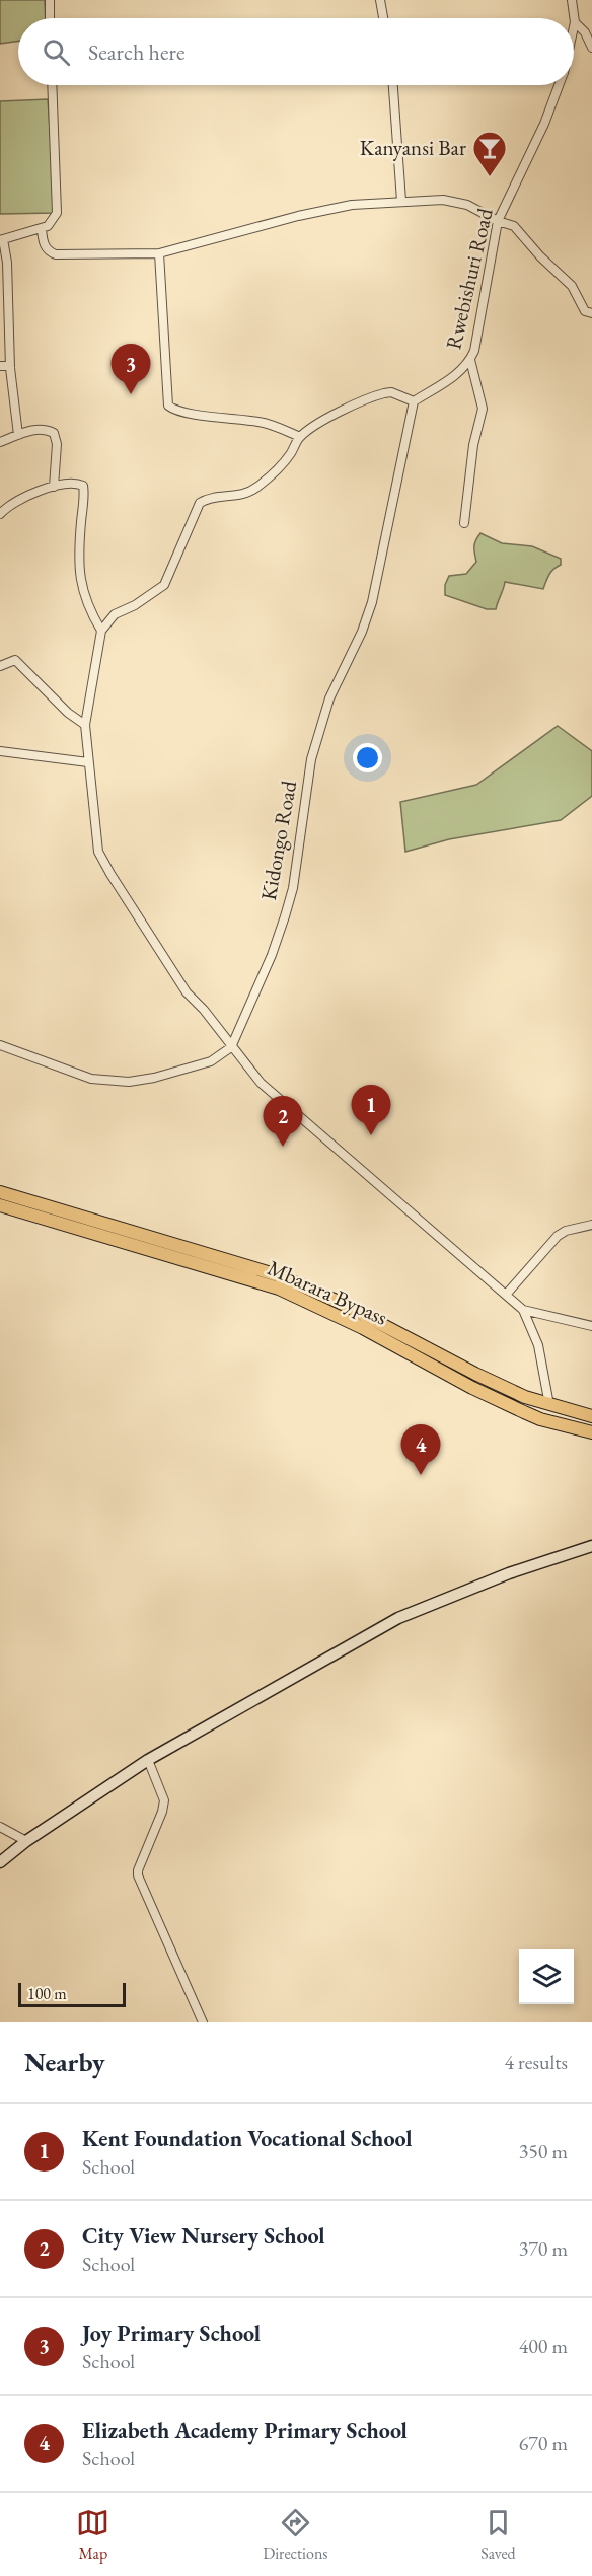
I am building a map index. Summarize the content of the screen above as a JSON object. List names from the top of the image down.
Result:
{
  "streets": {
    "highway": ["Mbarara Bypass"],
    "street": ["Rwebishuri Road", "Kidongo Road"]
  },
  "crossings": [
    ["Rwebishuri Road", "Kidongo Road"]
  ],
  "places": {
    "bar": ["Kanyansi Bar"]
  },
  "scale_bar": "100 m",
  "page": {
    "search": "Search here",
    "pins": [
      "3",
      "1",
      "2",
      "4"
    ],
    "scale": "100 m",
    "heading": ["Nearby", "4 results"],
    "list": [
      {
        "mark": "1",
        "name": "Kent Foundation Vocational School",
        "note": "School",
        "value": "350 m"
      },
      {
        "mark": "2",
        "name": "City View Nursery School",
        "note": "School",
        "value": "370 m"
      },
      {
        "mark": "3",
        "name": "Joy Primary School",
        "note": "School",
        "value": "400 m"
      },
      {
        "mark": "4",
        "name": "Elizabeth Academy Primary School",
        "note": "School",
        "value": "670 m"
      }
    ],
    "nav": ["Map", "Directions", "Saved"]
  }
}
